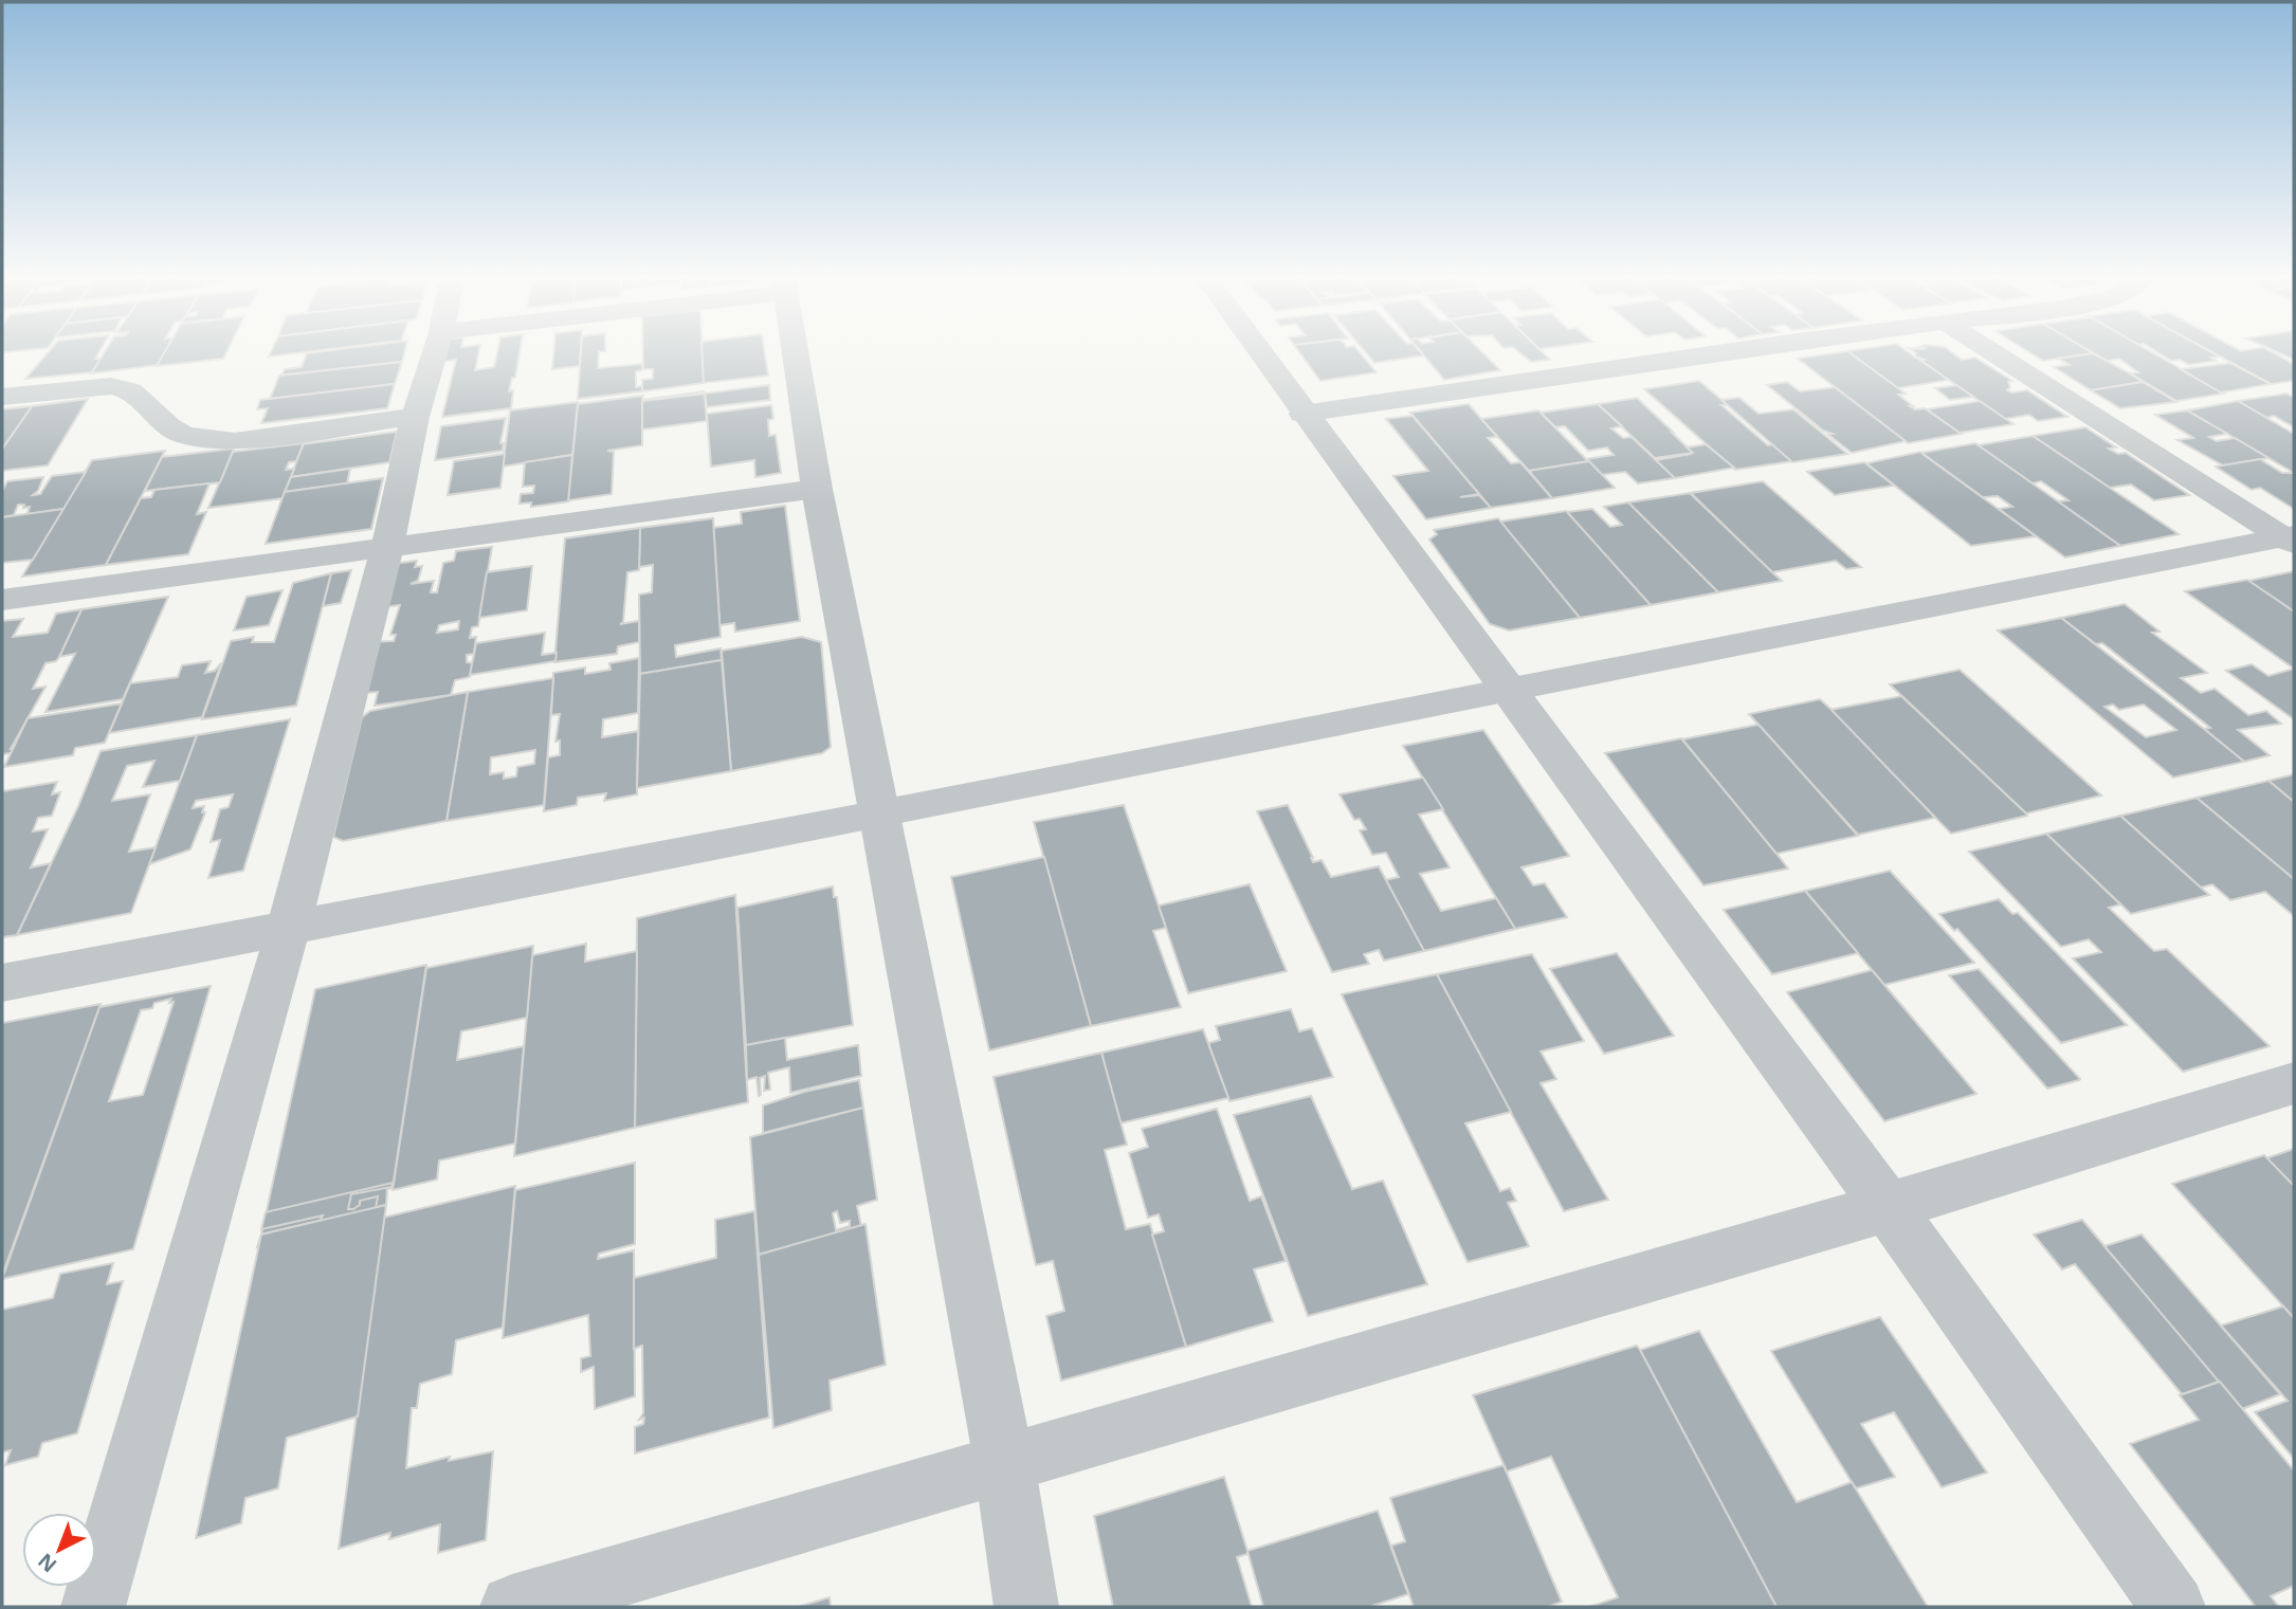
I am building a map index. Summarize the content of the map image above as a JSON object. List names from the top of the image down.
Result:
{
  "north": "bottom left"
}
